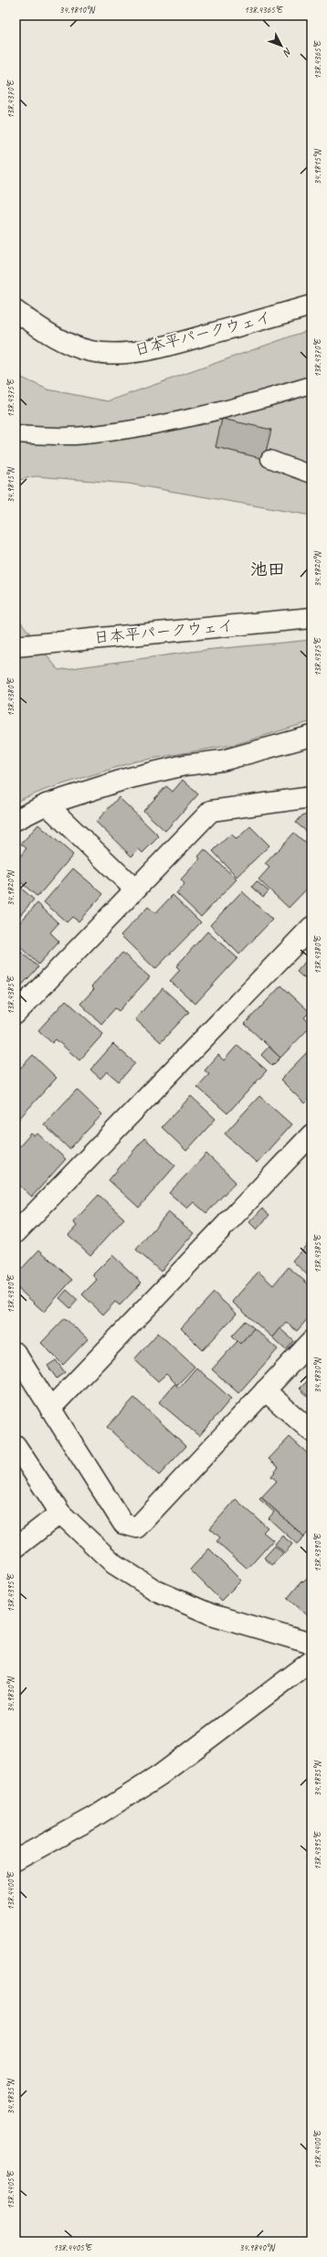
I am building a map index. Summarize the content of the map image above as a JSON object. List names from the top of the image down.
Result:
{
  "streets": {
    "street": ["日本平パークウェイ"]
  },
  "districts": ["池田"],
  "north": "bottom right",
  "coordinates": [
    "34.9810°N",
    "138.4365°E",
    "138.4370°E",
    "34.9815°N",
    "138.4375°E",
    "34.9820°N",
    "138.4380°E",
    "138.4385°E",
    "138.4390°E",
    "34.9830°N",
    "138.4395°E",
    "34.9835°N",
    "138.4400°E",
    "138.4405°E",
    "34.9840°N"
  ]
}
